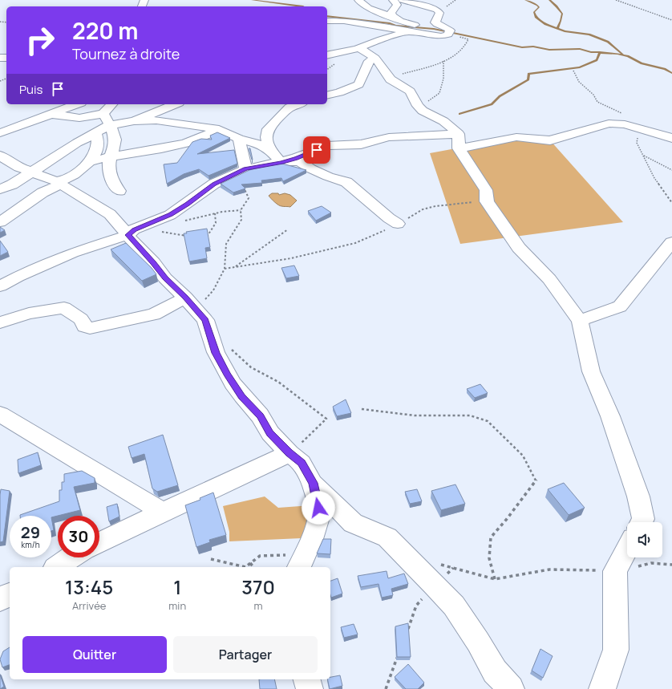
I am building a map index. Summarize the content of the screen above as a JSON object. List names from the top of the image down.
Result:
{
  "page": {
    "turn": ["220 m", "Tournez à droite"],
    "then": "Puis",
    "speed": "29 km/h",
    "limit": "30",
    "eta": [
      "13:45",
      "Arrivée",
      "1",
      "min",
      "370",
      "m"
    ],
    "buttons": ["Quitter", "Partager"]
  }
}
